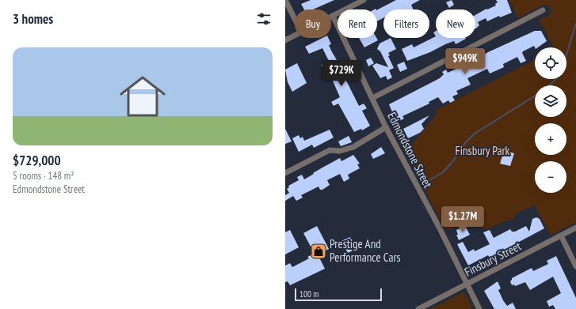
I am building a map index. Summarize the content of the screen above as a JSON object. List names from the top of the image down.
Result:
{
  "streets": {
    "street": ["Edmondstone Street", "Finsbury Street"]
  },
  "crossings": [
    ["Edmondstone Street", "Finsbury Street"]
  ],
  "parks": ["Finsbury Park"],
  "places": {
    "shop": ["Prestige And Performance Cars"]
  },
  "scale_bar": "100 m",
  "page": {
    "heading": "3 homes",
    "chip": [
      "Buy",
      "Rent",
      "Filters",
      "New"
    ],
    "list": [
      {
        "name": "$729,000",
        "note": "5 rooms · 148 m² · Edmondstone Street"
      }
    ],
    "map_buttons": ["+", "−"],
    "price": ["$949K", "$729K", "$1.27M"],
    "scale": "100 m"
  }
}
